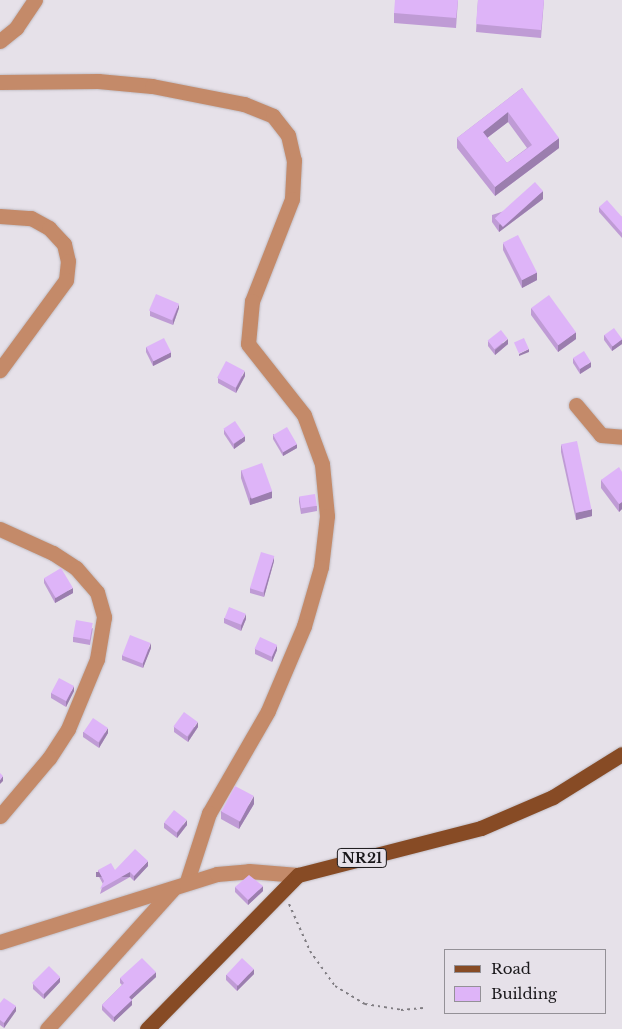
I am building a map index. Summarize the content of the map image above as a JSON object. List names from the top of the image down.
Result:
{
  "streets": {
    "main road": ["NR21"]
  },
  "legend": ["Road", "Building"]
}
